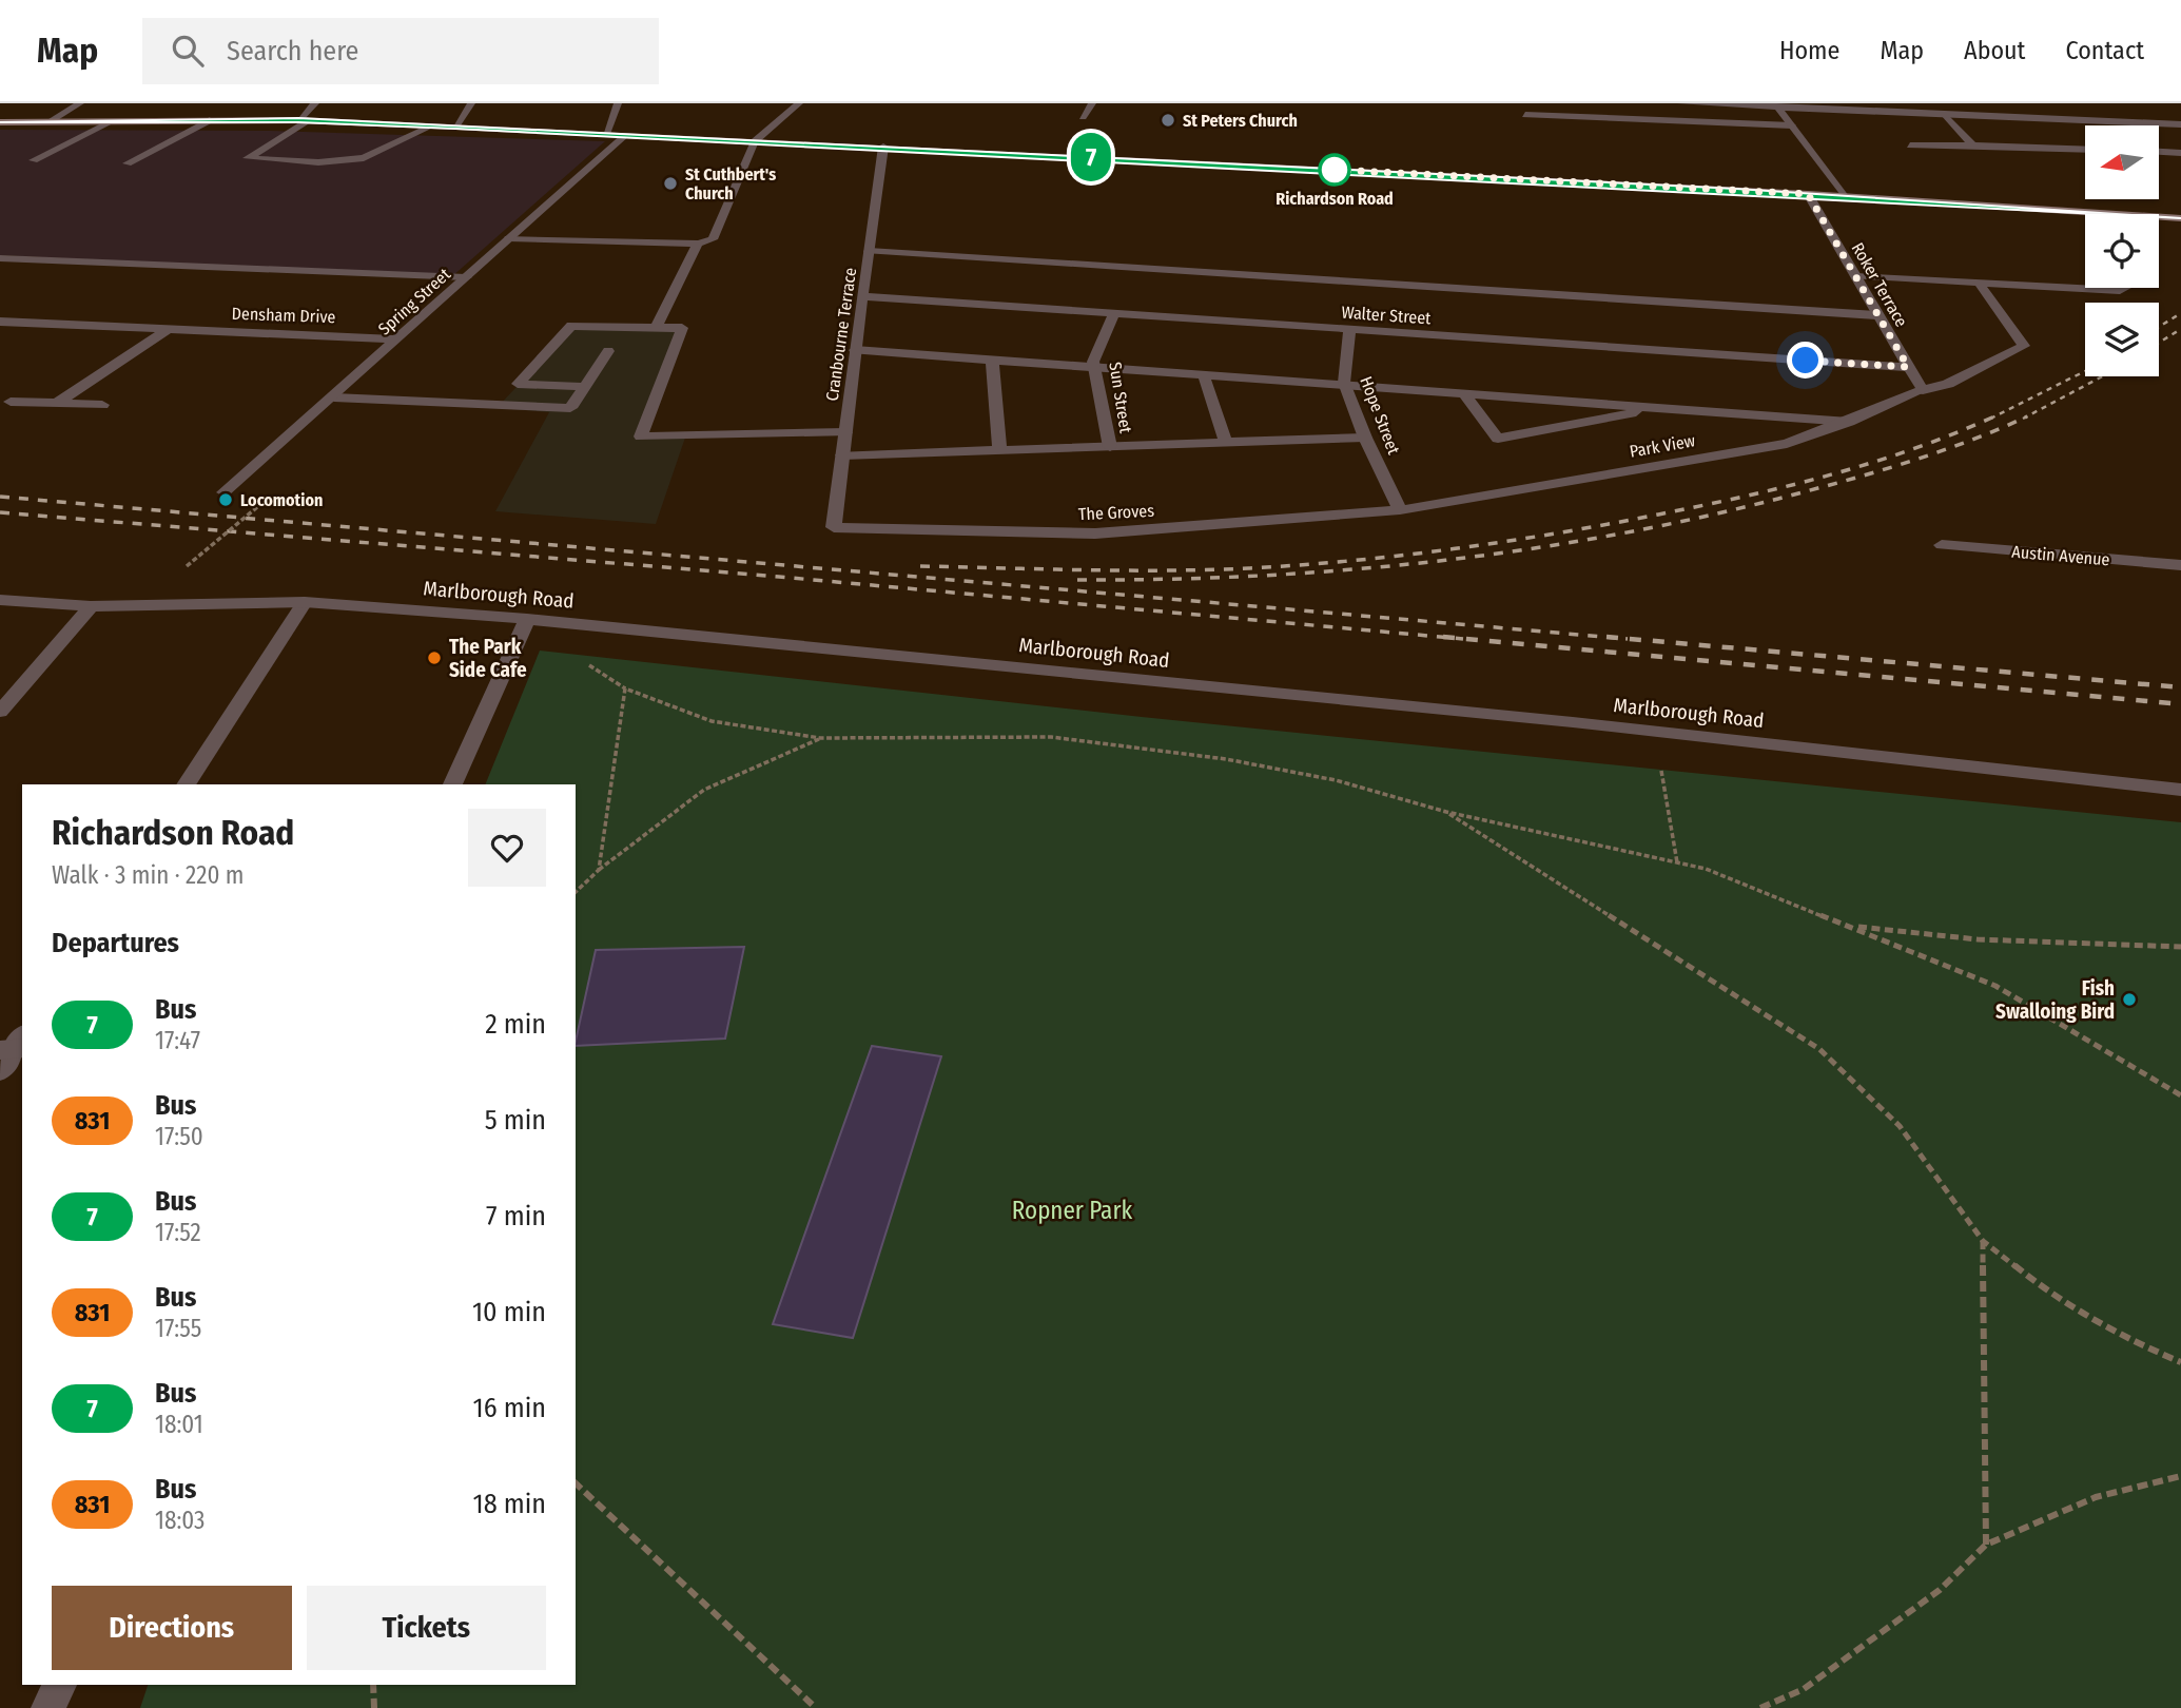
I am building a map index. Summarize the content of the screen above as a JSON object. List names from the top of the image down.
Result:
{
  "streets": {
    "street": [
      "Roker Terrace",
      "Spring Street",
      "Densham Drive",
      "Walter Street",
      "Cranbourne Terrace",
      "Sun Street",
      "Hope Street",
      "Park View",
      "The Groves",
      "Austin Avenue",
      "Marlborough Road"
    ]
  },
  "crossings": [
    ["Roker Terrace", "Walter Street"],
    ["Roker Terrace", "Park View"],
    ["Spring Street", "Densham Drive"],
    ["Walter Street", "Cranbourne Terrace"],
    ["Walter Street", "Sun Street"],
    ["Walter Street", "Hope Street"],
    ["Cranbourne Terrace", "The Groves"],
    ["Hope Street", "Park View"],
    ["Hope Street", "The Groves"],
    ["Park View", "The Groves"]
  ],
  "parks": ["Ropner Park"],
  "places": [
    "St Peters Church",
    "Richardson Road",
    "St Cuthbert's Church",
    "Locomotion",
    "The Park Side Cafe",
    "Fish Swalloing Bird"
  ],
  "lines": ["bus line 7"],
  "north": "left",
  "page": {
    "header": "Map",
    "search": "Search here",
    "nav": [
      "Home",
      "Map",
      "About",
      "Contact"
    ],
    "on_map": "7",
    "heading": [
      ["Richardson Road", "Walk · 3 min · 220 m"],
      "Departures"
    ],
    "list": [
      {
        "mark": "7",
        "name": "Bus",
        "note": "17:47",
        "value": "2 min"
      },
      {
        "mark": "831",
        "name": "Bus",
        "note": "17:50",
        "value": "5 min"
      },
      {
        "mark": "7",
        "name": "Bus",
        "note": "17:52",
        "value": "7 min"
      },
      {
        "mark": "831",
        "name": "Bus",
        "note": "17:55",
        "value": "10 min"
      },
      {
        "mark": "7",
        "name": "Bus",
        "note": "18:01",
        "value": "16 min"
      },
      {
        "mark": "831",
        "name": "Bus",
        "note": "18:03",
        "value": "18 min"
      }
    ],
    "buttons": ["Directions", "Tickets"]
  }
}
